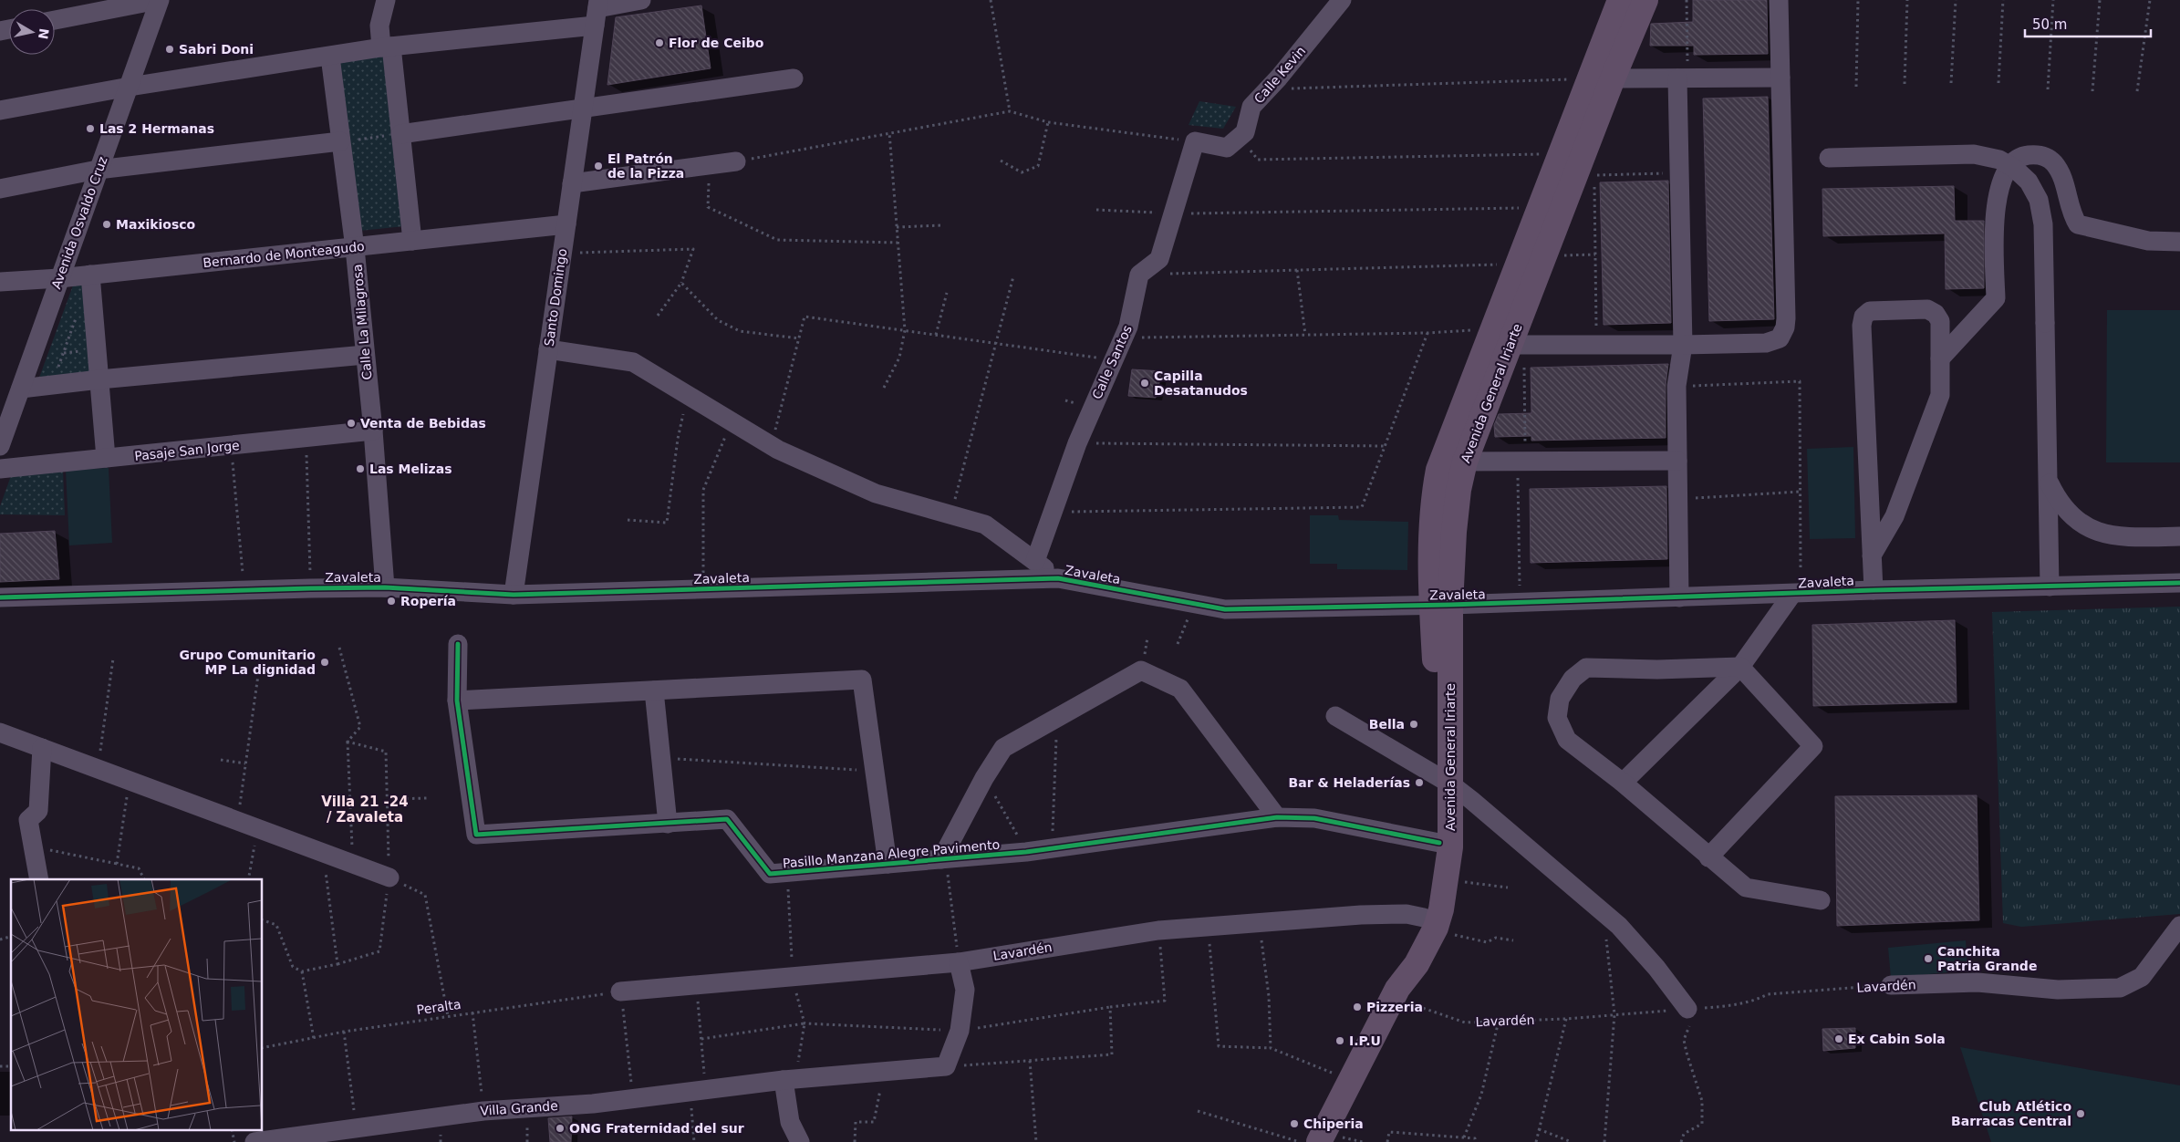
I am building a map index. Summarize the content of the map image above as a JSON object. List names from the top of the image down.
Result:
{
  "streets": {
    "main road": ["Avenida General Iriarte"],
    "street": [
      "Calle Kevin",
      "Avenida Osvaldo Cruz",
      "Bernardo de Monteagudo",
      "Santo Domingo",
      "Calle La Milagrosa",
      "Calle Santos",
      "Pasaje San Jorge",
      "Zavaleta",
      "Pasillo Manzana Alegre Pavimento",
      "Lavardén",
      "Villa Grande"
    ],
    "path": ["Peralta"]
  },
  "crossings": [
    ["Avenida Osvaldo Cruz", "Bernardo de Monteagudo"],
    ["Bernardo de Monteagudo", "Santo Domingo"],
    ["Bernardo de Monteagudo", "Calle La Milagrosa"],
    ["Santo Domingo", "Zavaleta"],
    ["Calle La Milagrosa", "Pasaje San Jorge"],
    ["Calle La Milagrosa", "Zavaleta"],
    ["Avenida General Iriarte", "Zavaleta"],
    ["Avenida General Iriarte", "Pasillo Manzana Alegre Pavimento"],
    ["Avenida General Iriarte", "Lavardén"],
    ["Lavardén", "Peralta"]
  ],
  "districts": ["Villa 21 -24 / Zavaleta"],
  "places": [
    "Flor de Ceibo",
    "Sabri Doni",
    "Las 2 Hermanas",
    "El Patrón de la Pizza",
    "Maxikiosco",
    "Capilla Desatanudos",
    "Venta de Bebidas",
    "Las Melizas",
    "Ropería",
    "Grupo Comunitario MP La dignidad",
    "Bella",
    "Bar & Heladerías",
    "Canchita Patria Grande",
    "Pizzeria",
    "Ex Cabin Sola",
    "I.P.U",
    "Club Atlético Barracas Central",
    "Chiperia",
    "ONG Fraternidad del sur"
  ],
  "scale_bar": "50 m",
  "north": "right"
}
